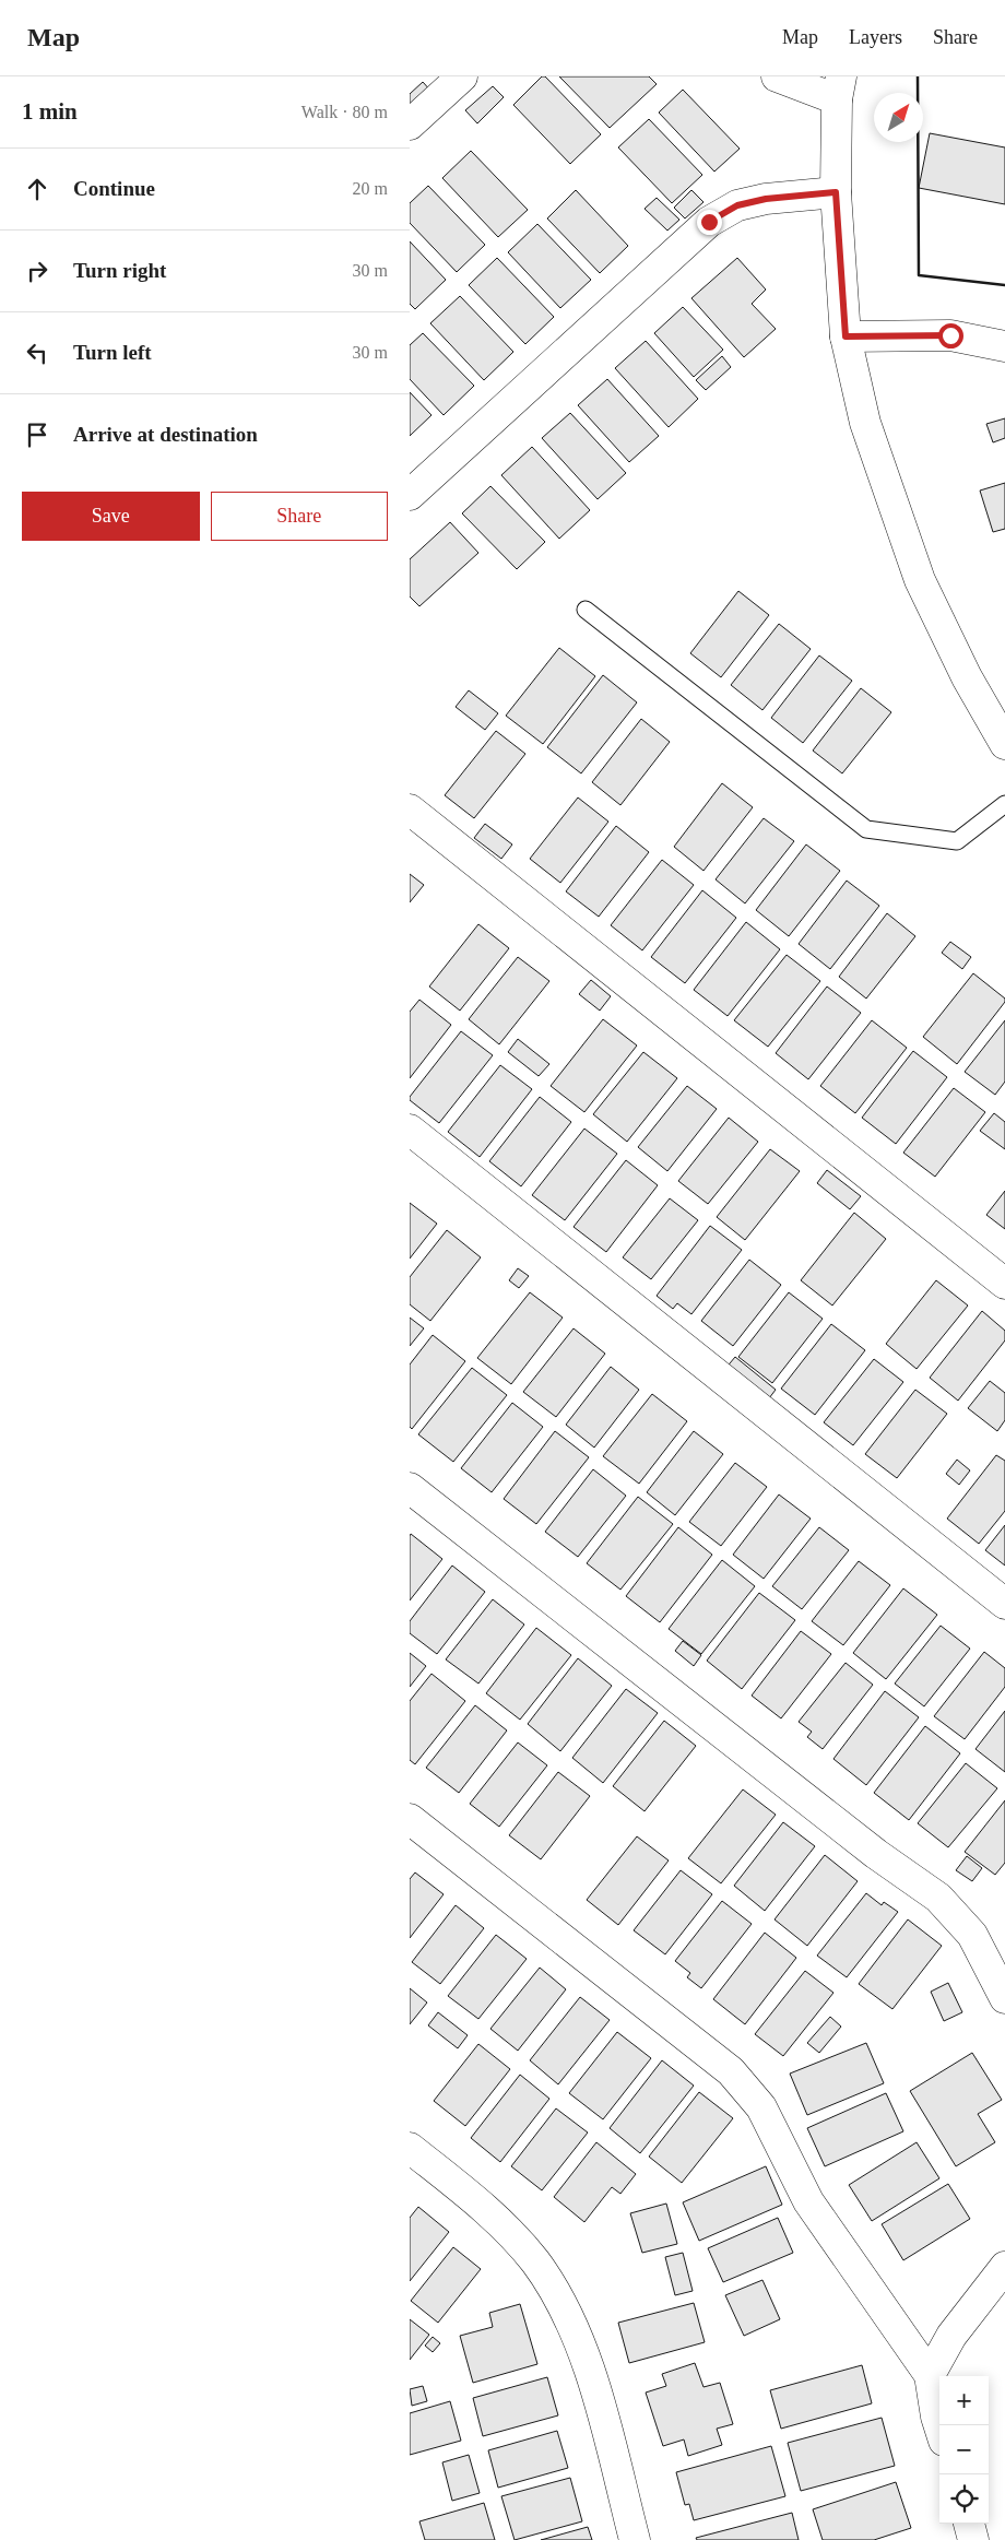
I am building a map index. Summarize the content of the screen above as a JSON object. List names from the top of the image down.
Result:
{
  "north": "top right",
  "page": {
    "header": "Map",
    "nav": ["Map", "Layers", "Share"],
    "heading": ["1 min", "Walk · 80 m"],
    "list": [
      ["Continue", "20 m"],
      ["Turn right", "30 m"],
      ["Turn left", "30 m"],
      "Arrive at destination"
    ],
    "buttons": ["Save", "Share"],
    "map_buttons": ["+", "−"]
  }
}
